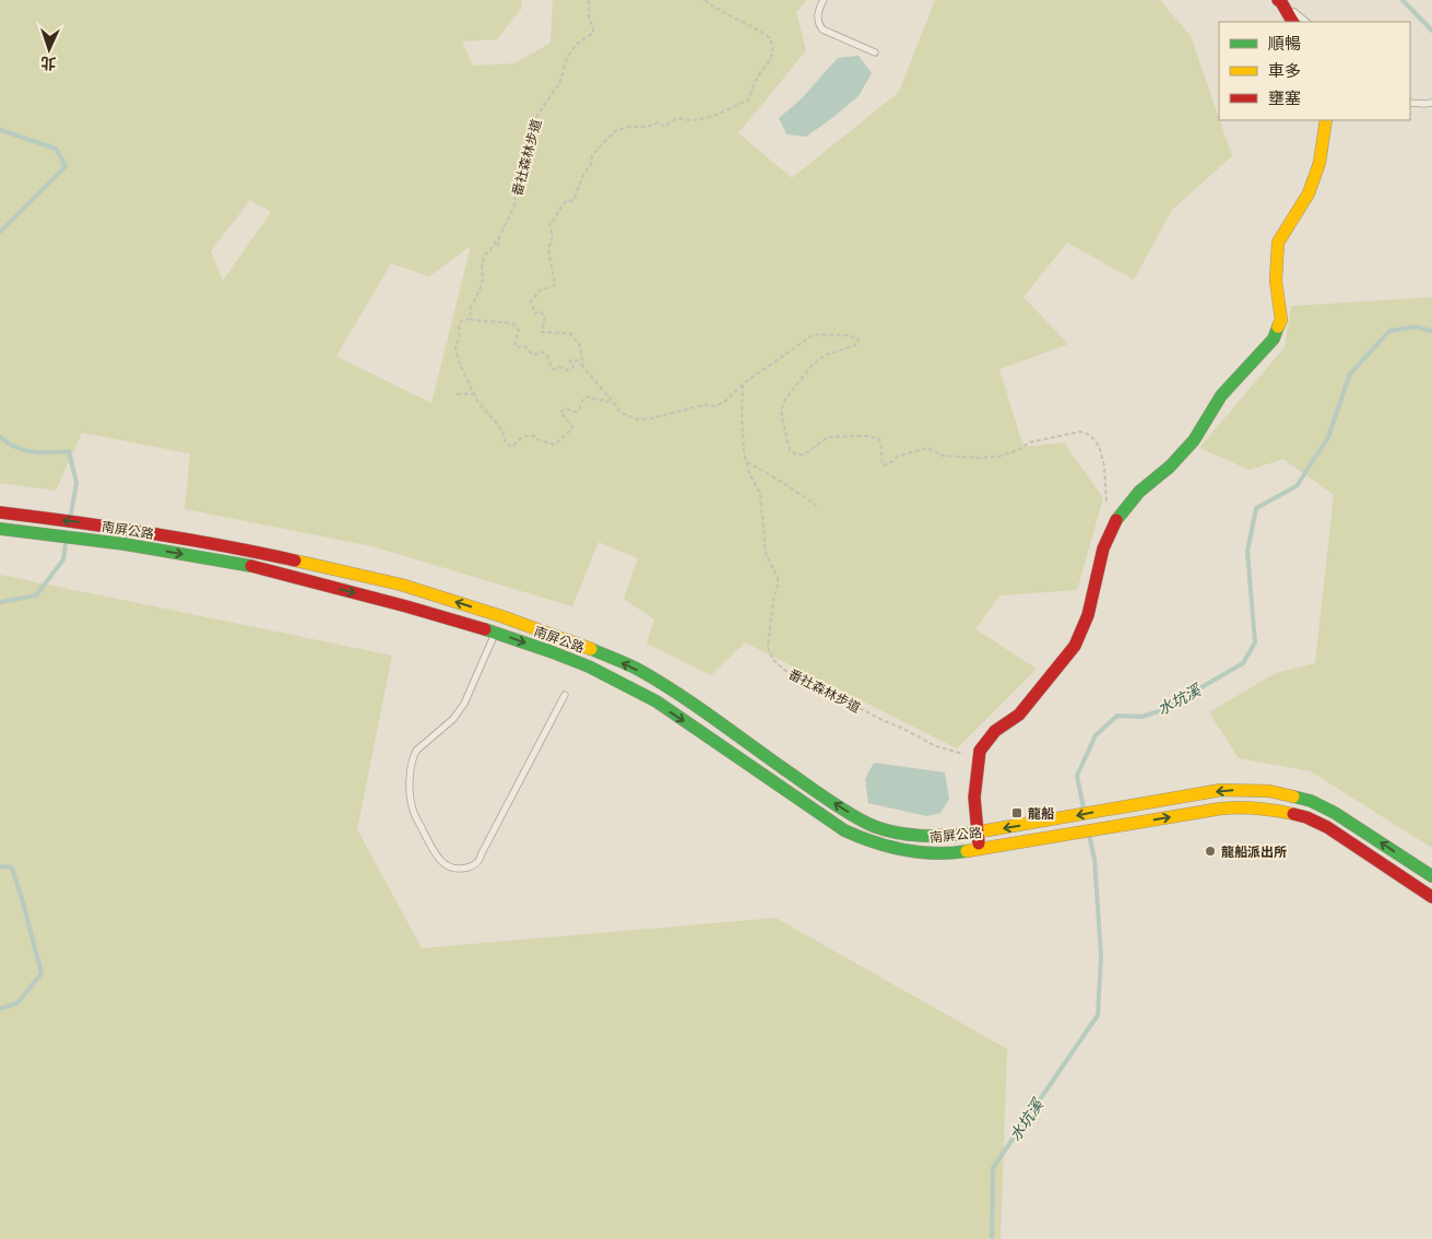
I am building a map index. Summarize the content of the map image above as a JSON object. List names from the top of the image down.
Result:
{
  "streets": {
    "main road": ["南屏公路"],
    "path": ["番社森林步道"]
  },
  "water": ["水坑溪"],
  "places": {
    "transit": ["龍船"],
    "other": ["龍船派出所"]
  },
  "legend": ["順暢", "車多", "壅塞"],
  "north": "bottom"
}
